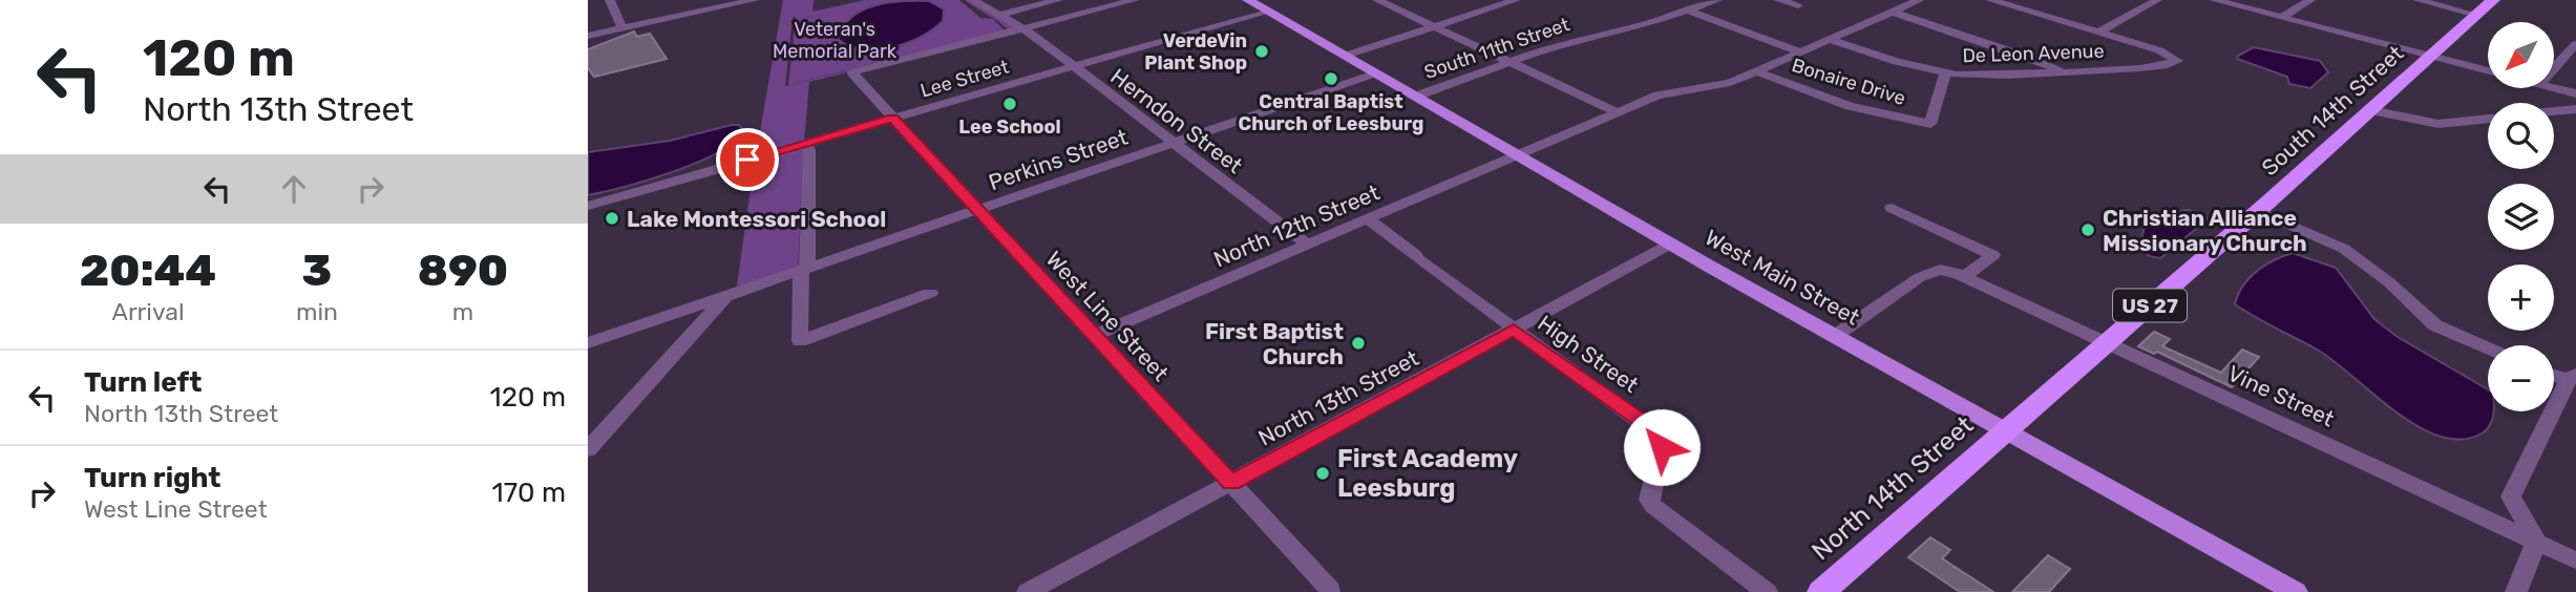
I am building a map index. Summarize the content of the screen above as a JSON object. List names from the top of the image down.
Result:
{
  "streets": {
    "highway": ["South 14th Street", "US 27", "North 14th Street"],
    "main road": ["West Main Street"],
    "street": [
      "South 11th Street",
      "De Leon Avenue",
      "Lee Street",
      "Bonaire Drive",
      "Herndon Street",
      "Perkins Street",
      "North 12th Street",
      "West Line Street",
      "High Street",
      "Vine Street",
      "North 13th Street"
    ]
  },
  "crossings": [
    ["South 11th Street", "West Main Street"],
    ["De Leon Avenue", "Bonaire Drive"],
    ["De Leon Avenue", "North 12th Street"],
    ["Lee Street", "Herndon Street"],
    ["Lee Street", "West Main Street"],
    ["Lee Street", "West Line Street"],
    ["Bonaire Drive", "North 12th Street"],
    ["South 14th Street", "West Main Street"],
    ["South 14th Street", "Vine Street"],
    ["South 14th Street", "North 14th Street"],
    ["Herndon Street", "Perkins Street"],
    ["Herndon Street", "North 12th Street"],
    ["Herndon Street", "West Line Street"],
    ["Perkins Street", "West Main Street"],
    ["Perkins Street", "West Line Street"],
    ["North 12th Street", "West Main Street"],
    ["North 12th Street", "West Line Street"],
    ["North 12th Street", "High Street"],
    ["West Main Street", "North 13th Street"],
    ["West Main Street", "North 14th Street"],
    ["West Line Street", "North 13th Street"],
    ["High Street", "North 13th Street"]
  ],
  "parks": ["Veteran's Memorial Park"],
  "places": [
    "VerdeVin Plant Shop",
    "Central Baptist Church of Leesburg",
    "Lee School",
    "Lake Montessori School",
    "Christian Alliance Missionary Church",
    "First Baptist Church",
    "First Academy Leesburg"
  ],
  "north": "bottom left",
  "page": {
    "turn": ["120 m", "North 13th Street"],
    "map_buttons": ["+", "−"],
    "eta": [
      "20:44",
      "Arrival",
      "3",
      "min",
      "890",
      "m"
    ],
    "list": [
      {
        "name": "Turn left",
        "note": "North 13th Street",
        "value": "120 m"
      },
      {
        "name": "Turn right",
        "note": "West Line Street",
        "value": "170 m"
      }
    ]
  }
}
